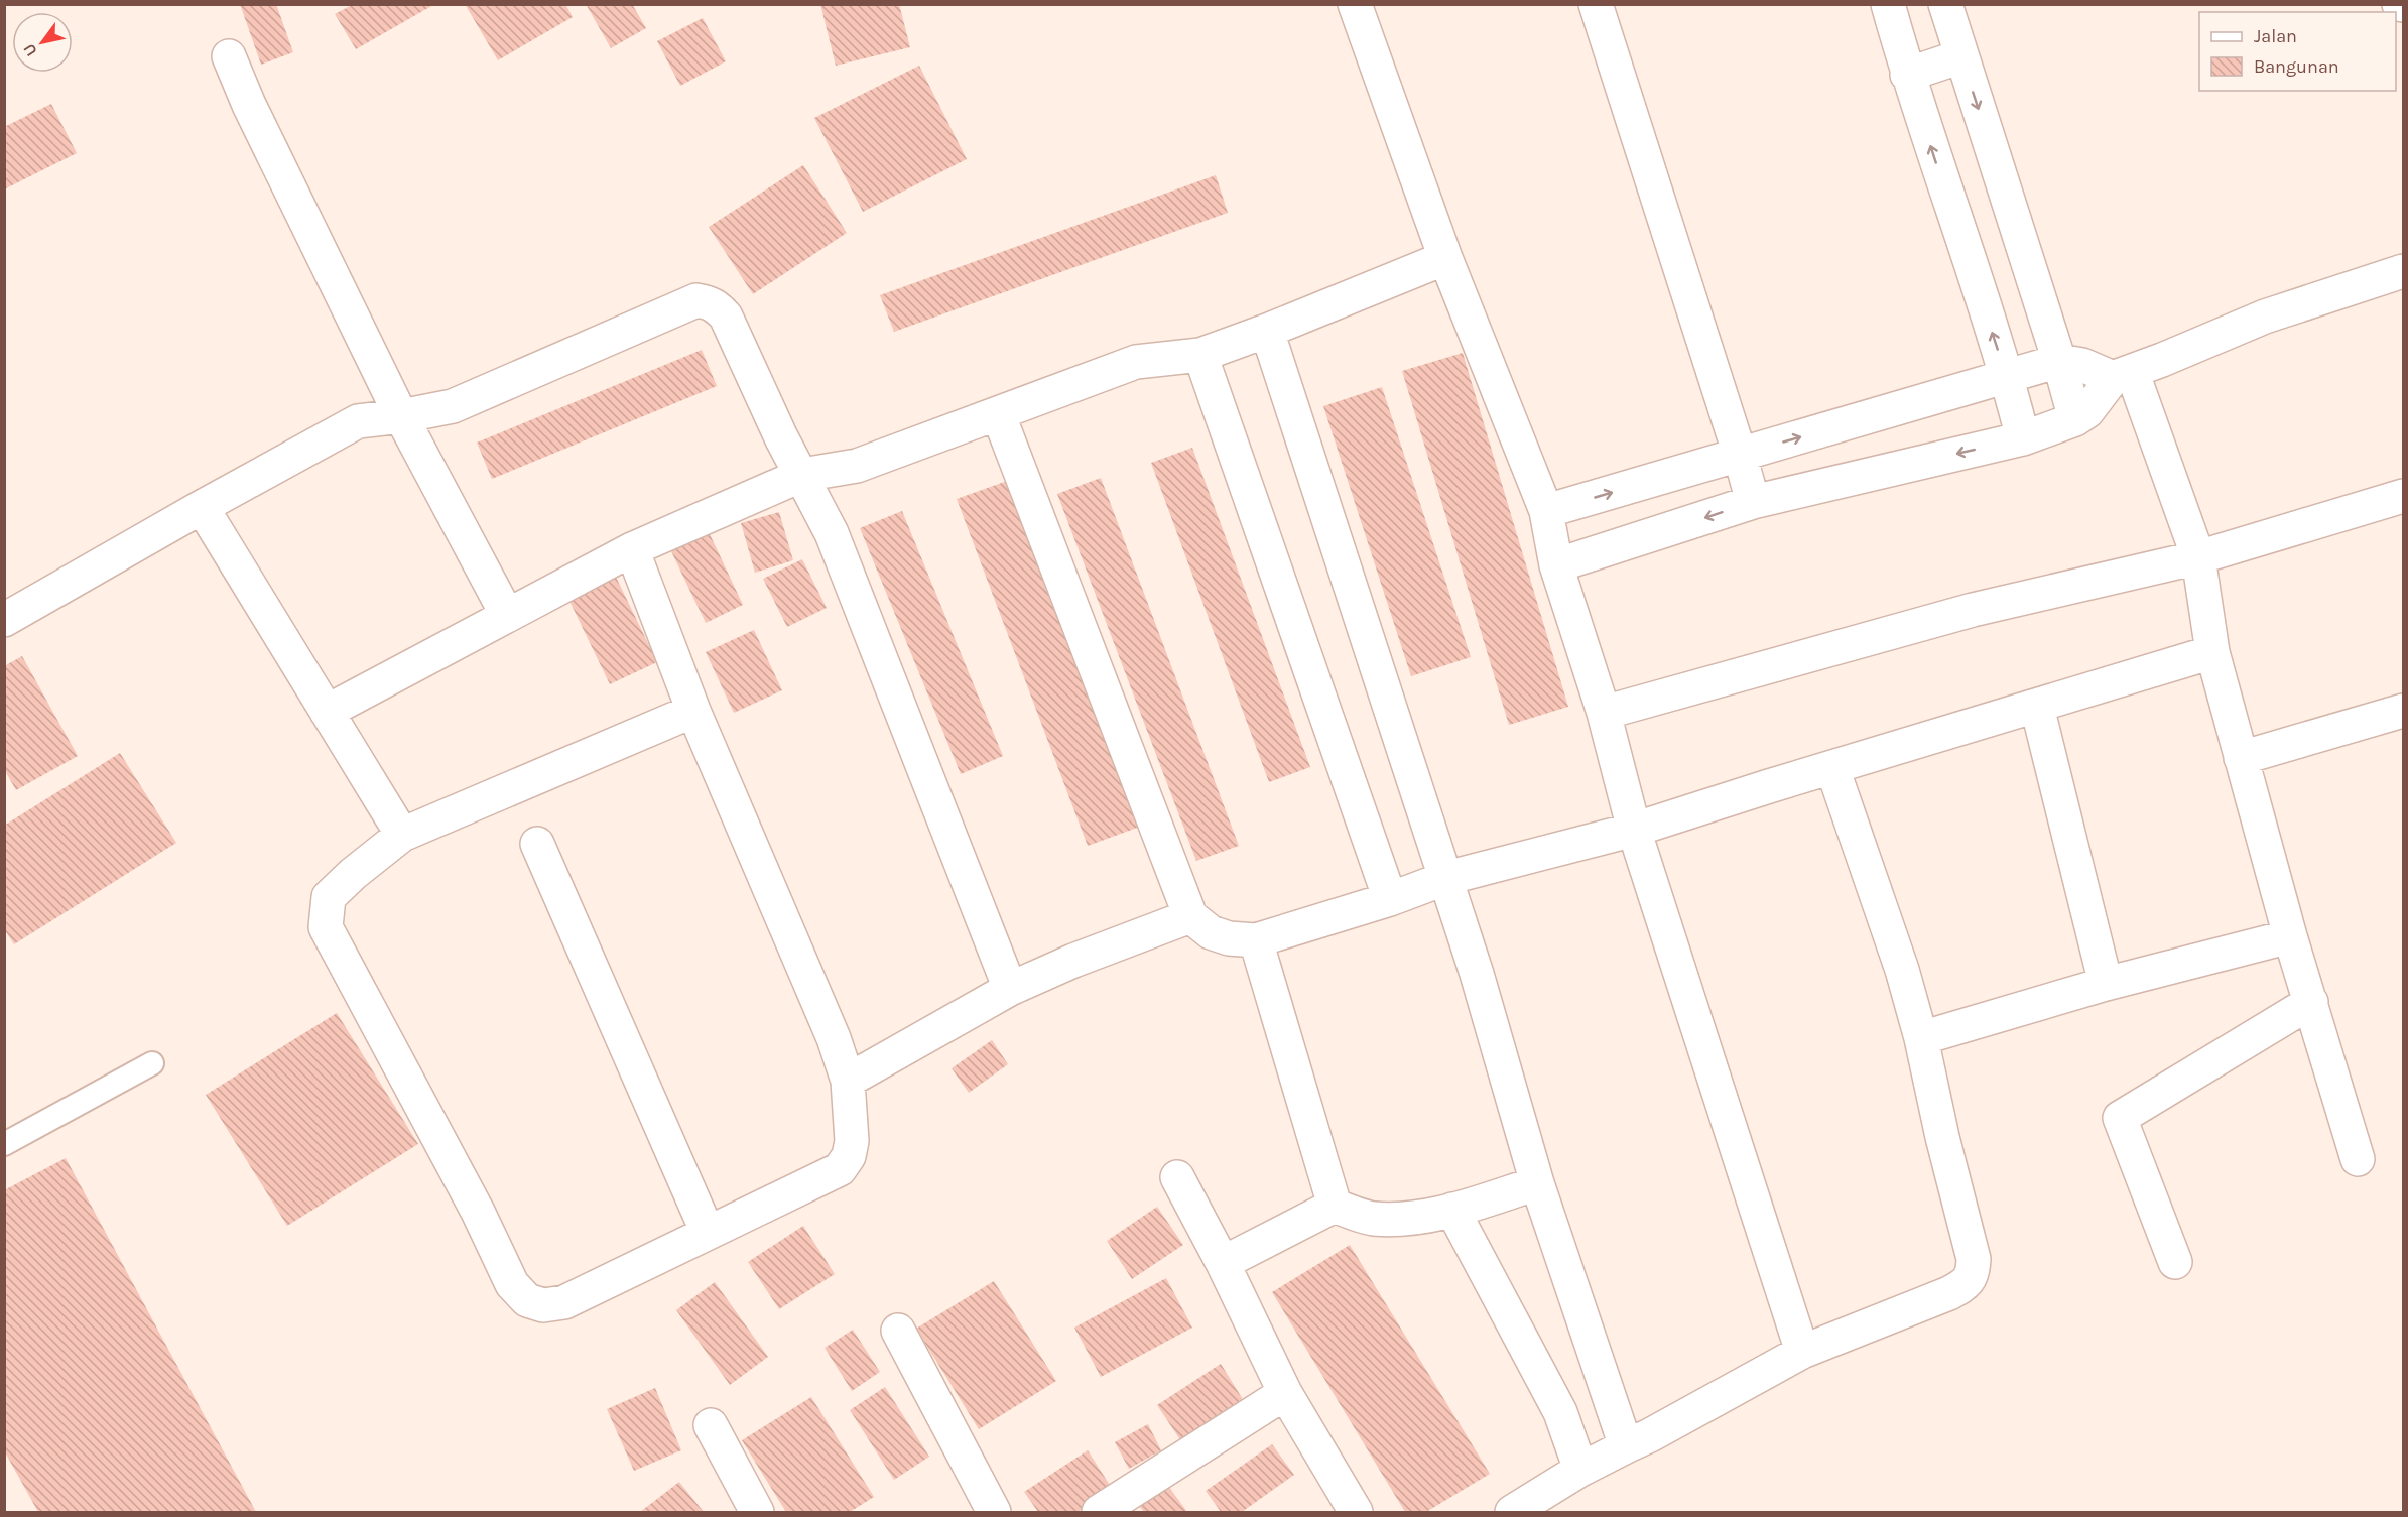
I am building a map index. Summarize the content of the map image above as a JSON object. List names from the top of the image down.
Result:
{
  "legend": ["Jalan", "Bangunan"],
  "north": "bottom left"
}
